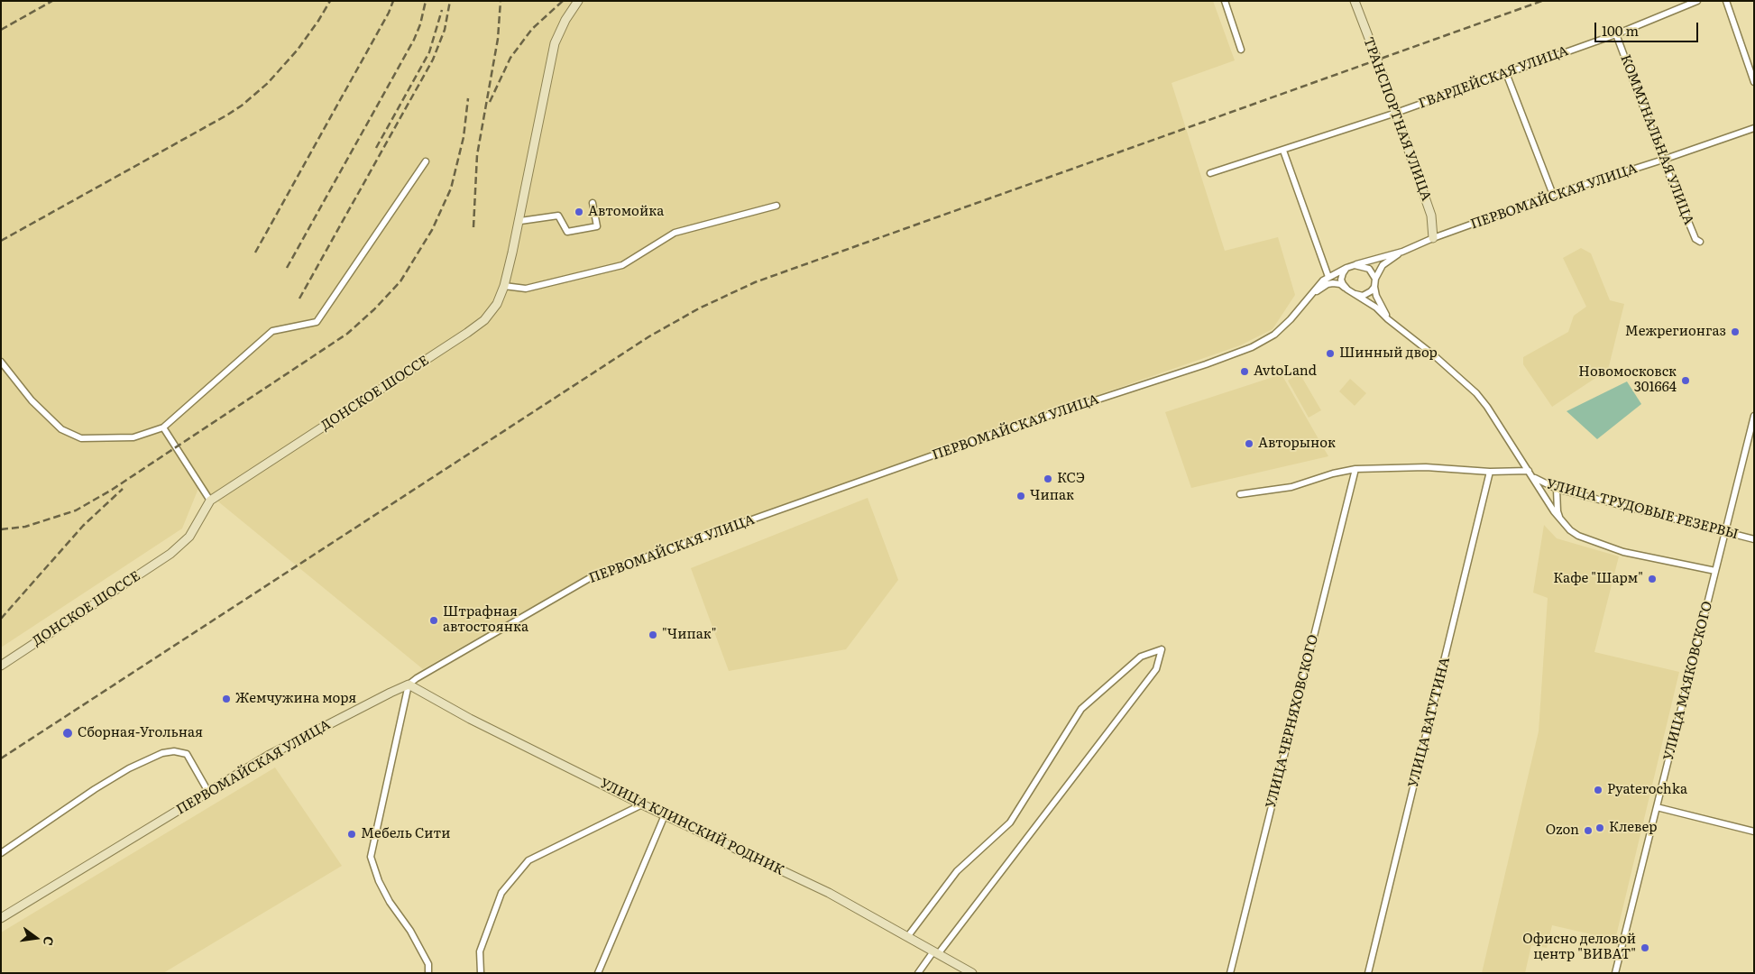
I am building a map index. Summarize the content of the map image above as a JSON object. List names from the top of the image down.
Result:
{
  "streets": {
    "main road": [
      "ТРАНСПОРТНАЯ УЛИЦА",
      "ПЕРВОМАЙСКАЯ УЛИЦА",
      "ДОНСКОЕ ШОССЕ",
      "УЛИЦА КЛИНСКИЙ РОДНИК"
    ],
    "street": [
      "ГВАРДЕЙСКАЯ УЛИЦА",
      "КОММУНАЛЬНАЯ УЛИЦА",
      "УЛИЦА ТРУДОВЫЕ РЕЗЕРВЫ",
      "УЛИЦА МАЯКОВСКОГО",
      "УЛИЦА ЧЕРНЯХОВСКОГО",
      "УЛИЦА ВАТУТИНА"
    ]
  },
  "crossings": [
    ["ГВАРДЕЙСКАЯ УЛИЦА", "ТРАНСПОРТНАЯ УЛИЦА"],
    ["ГВАРДЕЙСКАЯ УЛИЦА", "КОММУНАЛЬНАЯ УЛИЦА"],
    ["ТРАНСПОРТНАЯ УЛИЦА", "ПЕРВОМАЙСКАЯ УЛИЦА"],
    ["КОММУНАЛЬНАЯ УЛИЦА", "ПЕРВОМАЙСКАЯ УЛИЦА"],
    ["ПЕРВОМАЙСКАЯ УЛИЦА", "УЛИЦА КЛИНСКИЙ РОДНИК"],
    ["УЛИЦА ТРУДОВЫЕ РЕЗЕРВЫ", "УЛИЦА МАЯКОВСКОГО"]
  ],
  "places": [
    "Автомойка",
    "Межрегионгаз",
    "Шинный двор",
    "AvtoLand",
    "Новомосковск 301664",
    "Авторынок",
    "КСЭ",
    "Чипак",
    "Кафе \"Шарм\"",
    "Штрафная автостоянка",
    "\"Чипак\"",
    "Жемчужина моря",
    "Сборная-Угольная",
    "Pyaterochka",
    "Клевер",
    "Ozon",
    "Мебель Сити",
    "Офисно деловой центр \"ВИВАТ\""
  ],
  "scale_bar": "100 m",
  "north": "right"
}
